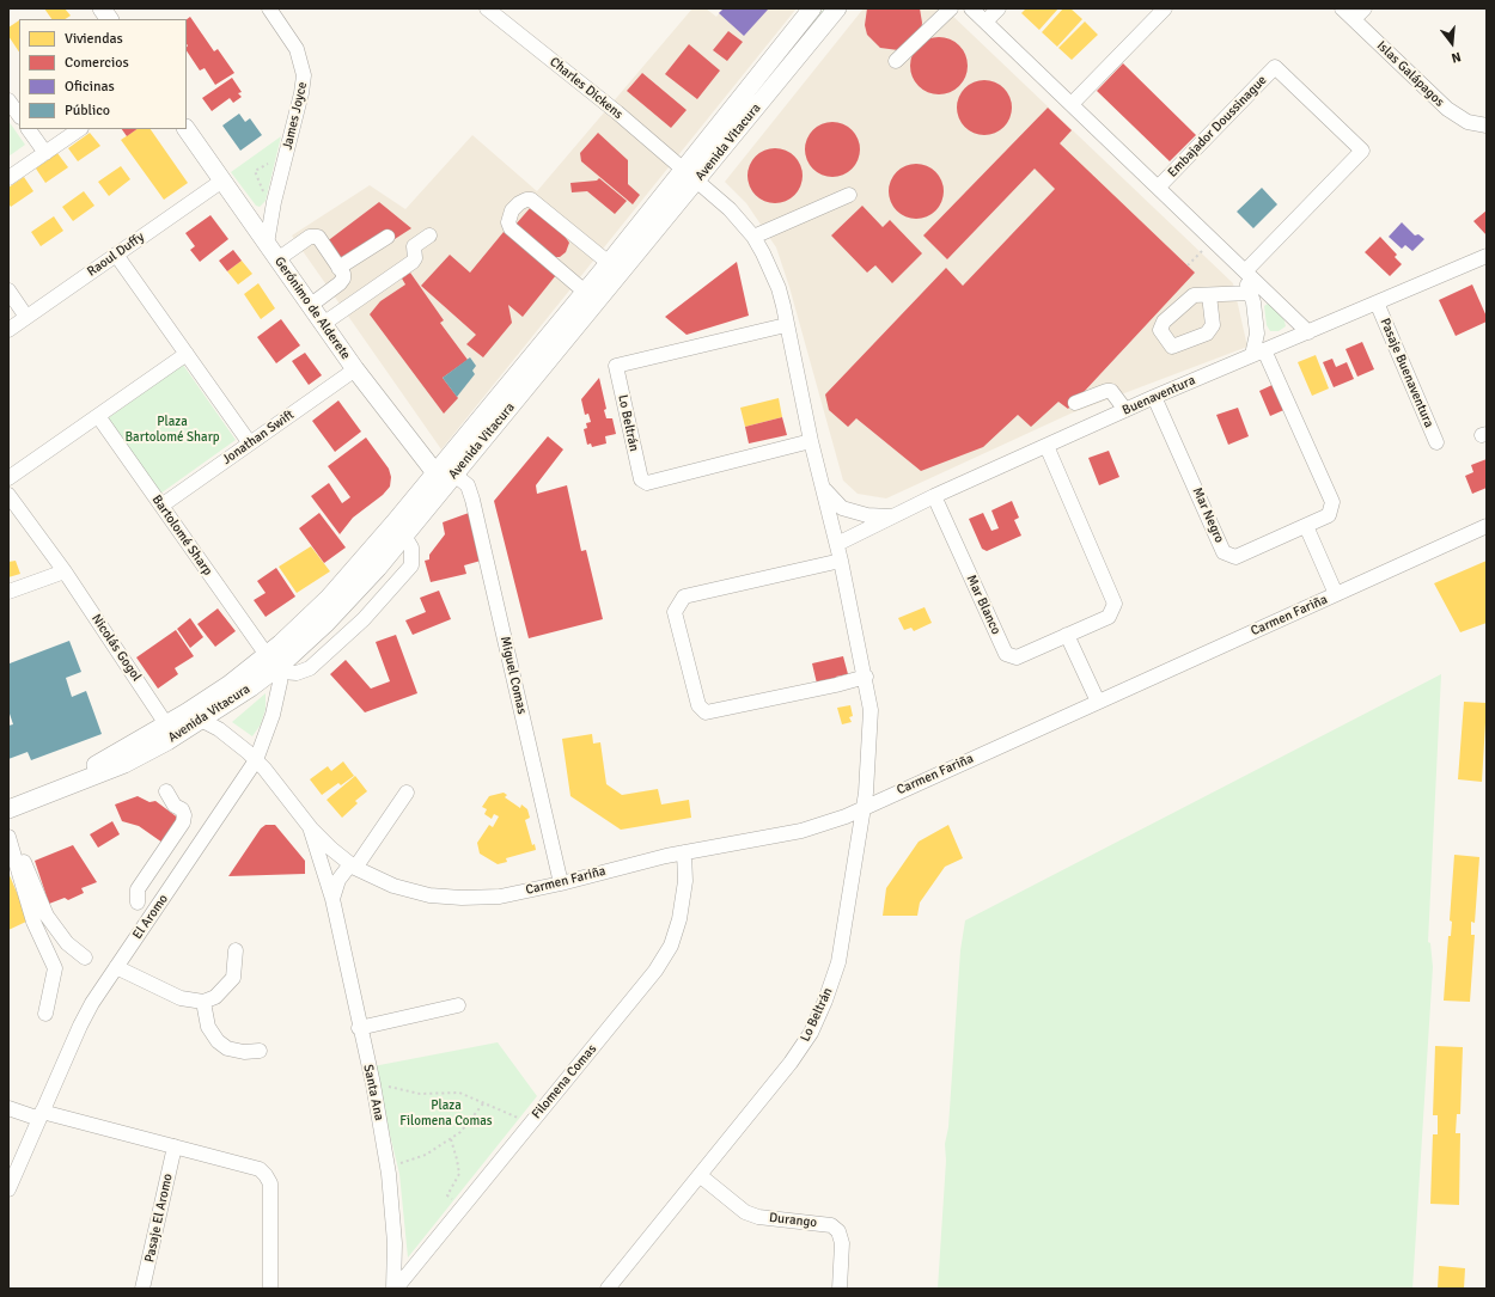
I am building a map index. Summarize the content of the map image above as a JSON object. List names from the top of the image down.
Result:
{
  "streets": {
    "main road": ["Avenida Vitacura", "Gerónimo de Alderete"],
    "street": [
      "Islas Galápagos",
      "Charles Dickens",
      "James Joyce",
      "Embajador Doussinague",
      "Raoul Duffy",
      "Pasaje Buenaventura",
      "Buenaventura",
      "Lo Beltrán",
      "Jonathan Swift",
      "Mar Negro",
      "Bartolomé Sharp",
      "Mar Blanco",
      "Carmen Fariña",
      "Nicolás Gogol",
      "Miguel Comas",
      "El Aromo",
      "Filomena Comas",
      "Santa Ana",
      "Pasaje El Aromo",
      "Durango"
    ]
  },
  "crossings": [
    ["Charles Dickens", "Avenida Vitacura"],
    ["Charles Dickens", "Lo Beltrán"],
    ["James Joyce", "Gerónimo de Alderete"],
    ["Embajador Doussinague", "Buenaventura"],
    ["Embajador Doussinague", "Mar Negro"],
    ["Avenida Vitacura", "Gerónimo de Alderete"],
    ["Avenida Vitacura", "Lo Beltrán"],
    ["Avenida Vitacura", "Bartolomé Sharp"],
    ["Avenida Vitacura", "Carmen Fariña"],
    ["Avenida Vitacura", "Nicolás Gogol"],
    ["Avenida Vitacura", "Miguel Comas"],
    ["Avenida Vitacura", "El Aromo"],
    ["Raoul Duffy", "Gerónimo de Alderete"],
    ["Gerónimo de Alderete", "Jonathan Swift"],
    ["Gerónimo de Alderete", "Miguel Comas"],
    ["Pasaje Buenaventura", "Buenaventura"],
    ["Buenaventura", "Lo Beltrán"],
    ["Buenaventura", "Mar Negro"],
    ["Buenaventura", "Mar Blanco"],
    ["Lo Beltrán", "Carmen Fariña"],
    ["Lo Beltrán", "Durango"],
    ["Jonathan Swift", "Bartolomé Sharp"],
    ["Bartolomé Sharp", "El Aromo"],
    ["Carmen Fariña", "Miguel Comas"],
    ["Carmen Fariña", "El Aromo"],
    ["Carmen Fariña", "Filomena Comas"],
    ["Carmen Fariña", "Santa Ana"],
    ["Filomena Comas", "Santa Ana"]
  ],
  "parks": ["Plaza Bartolomé Sharp", "Plaza Filomena Comas"],
  "legend": [
    "Viviendas",
    "Comercios",
    "Oficinas",
    "Público"
  ],
  "north": "bottom"
}
